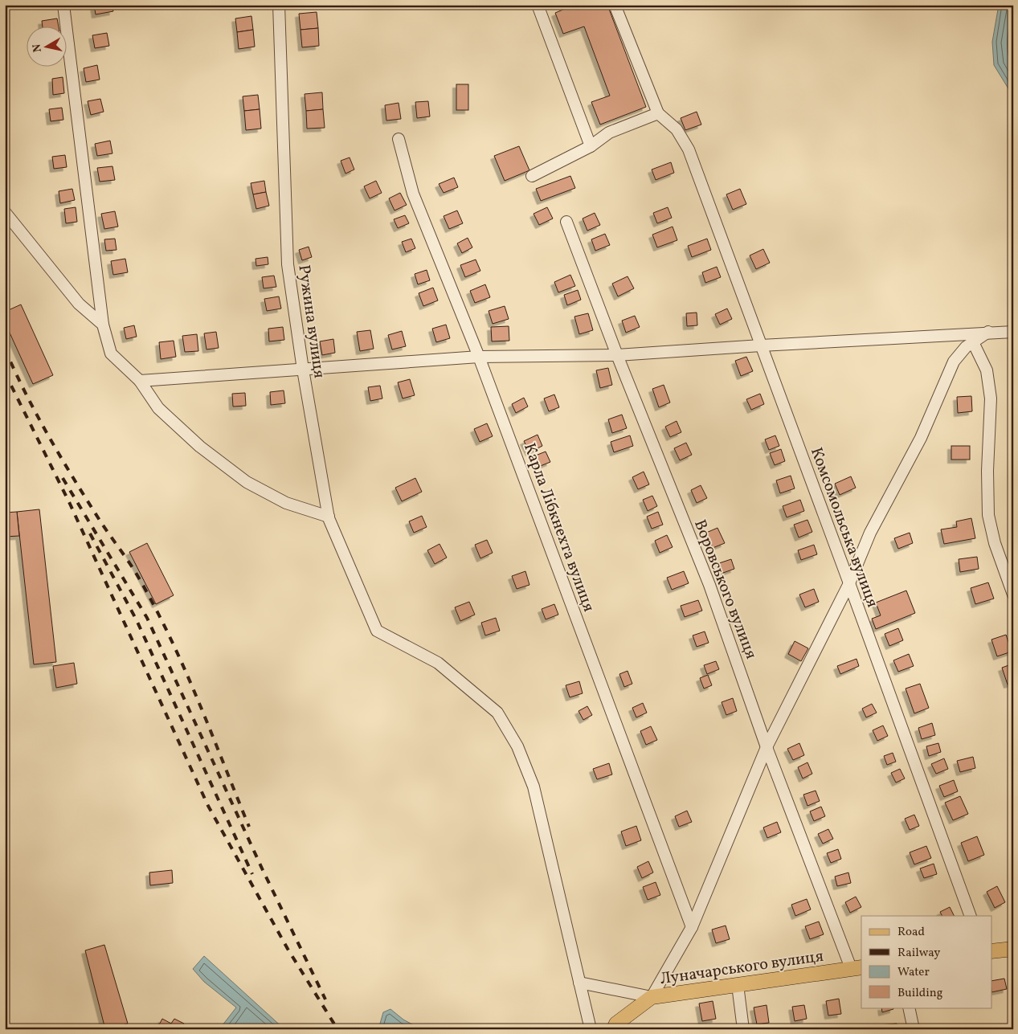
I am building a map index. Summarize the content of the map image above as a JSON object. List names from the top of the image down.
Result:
{
  "streets": {
    "main road": ["Луначарського вулиця"],
    "street": [
      "Ружина вулиця",
      "Карла Лібкнехта вулиця",
      "Комсомольська вулиця",
      "Воровського вулиця"
    ]
  },
  "crossings": [
    ["Воровського вулиця", "Луначарського вулиця"]
  ],
  "legend": [
    "Road",
    "Railway",
    "Water",
    "Building"
  ],
  "north": "left"
}
